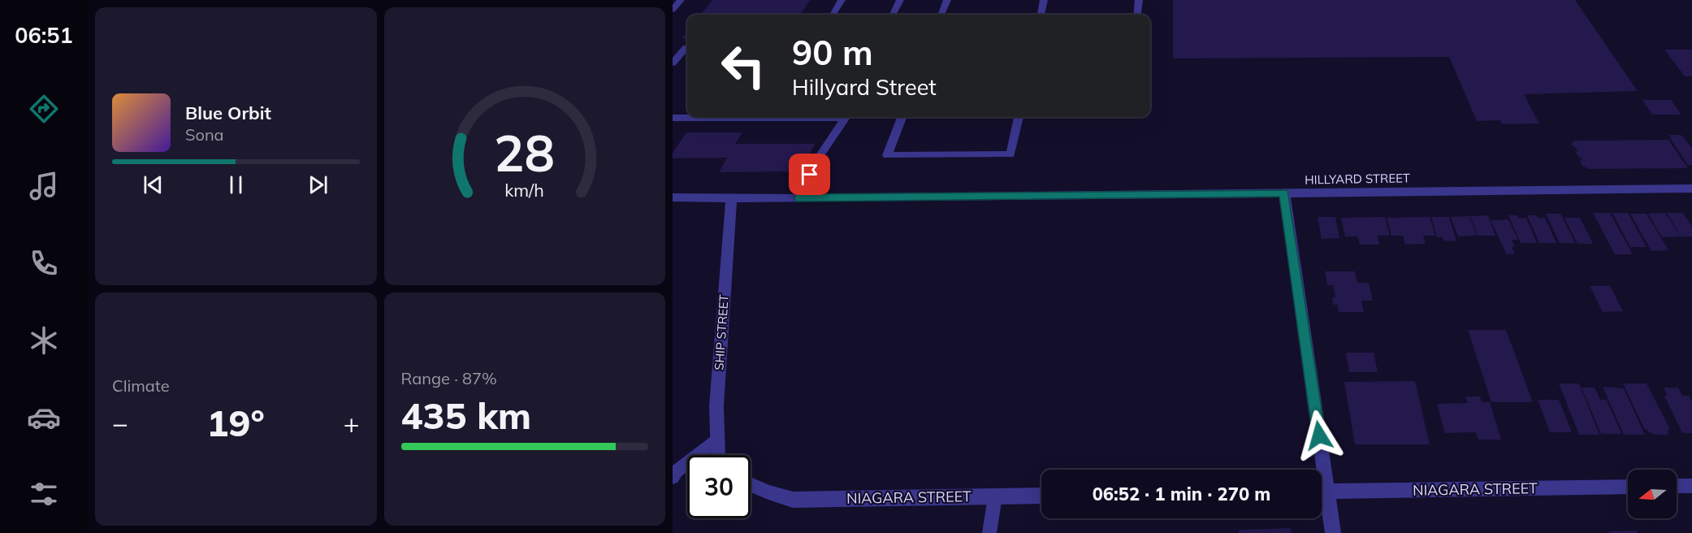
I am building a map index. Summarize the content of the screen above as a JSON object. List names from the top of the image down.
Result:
{
  "streets": {
    "street": ["HILLYARD STREET", "SHIP STREET", "NIAGARA STREET"]
  },
  "crossings": [
    ["HILLYARD STREET", "SHIP STREET"]
  ],
  "north": "left",
  "page": {
    "tabs": "06:51",
    "turn": ["90 m", "Hillyard Street"],
    "song": ["Blue Orbit", "Sona"],
    "tile": [
      "Climate",
      ["Range · 87%", "435 km"]
    ],
    "heat": ["−", "19°", "+"],
    "limit": "30",
    "trip": "06:52 · 1 min · 270 m",
    "gauge": ["28", "km/h"]
  }
}
